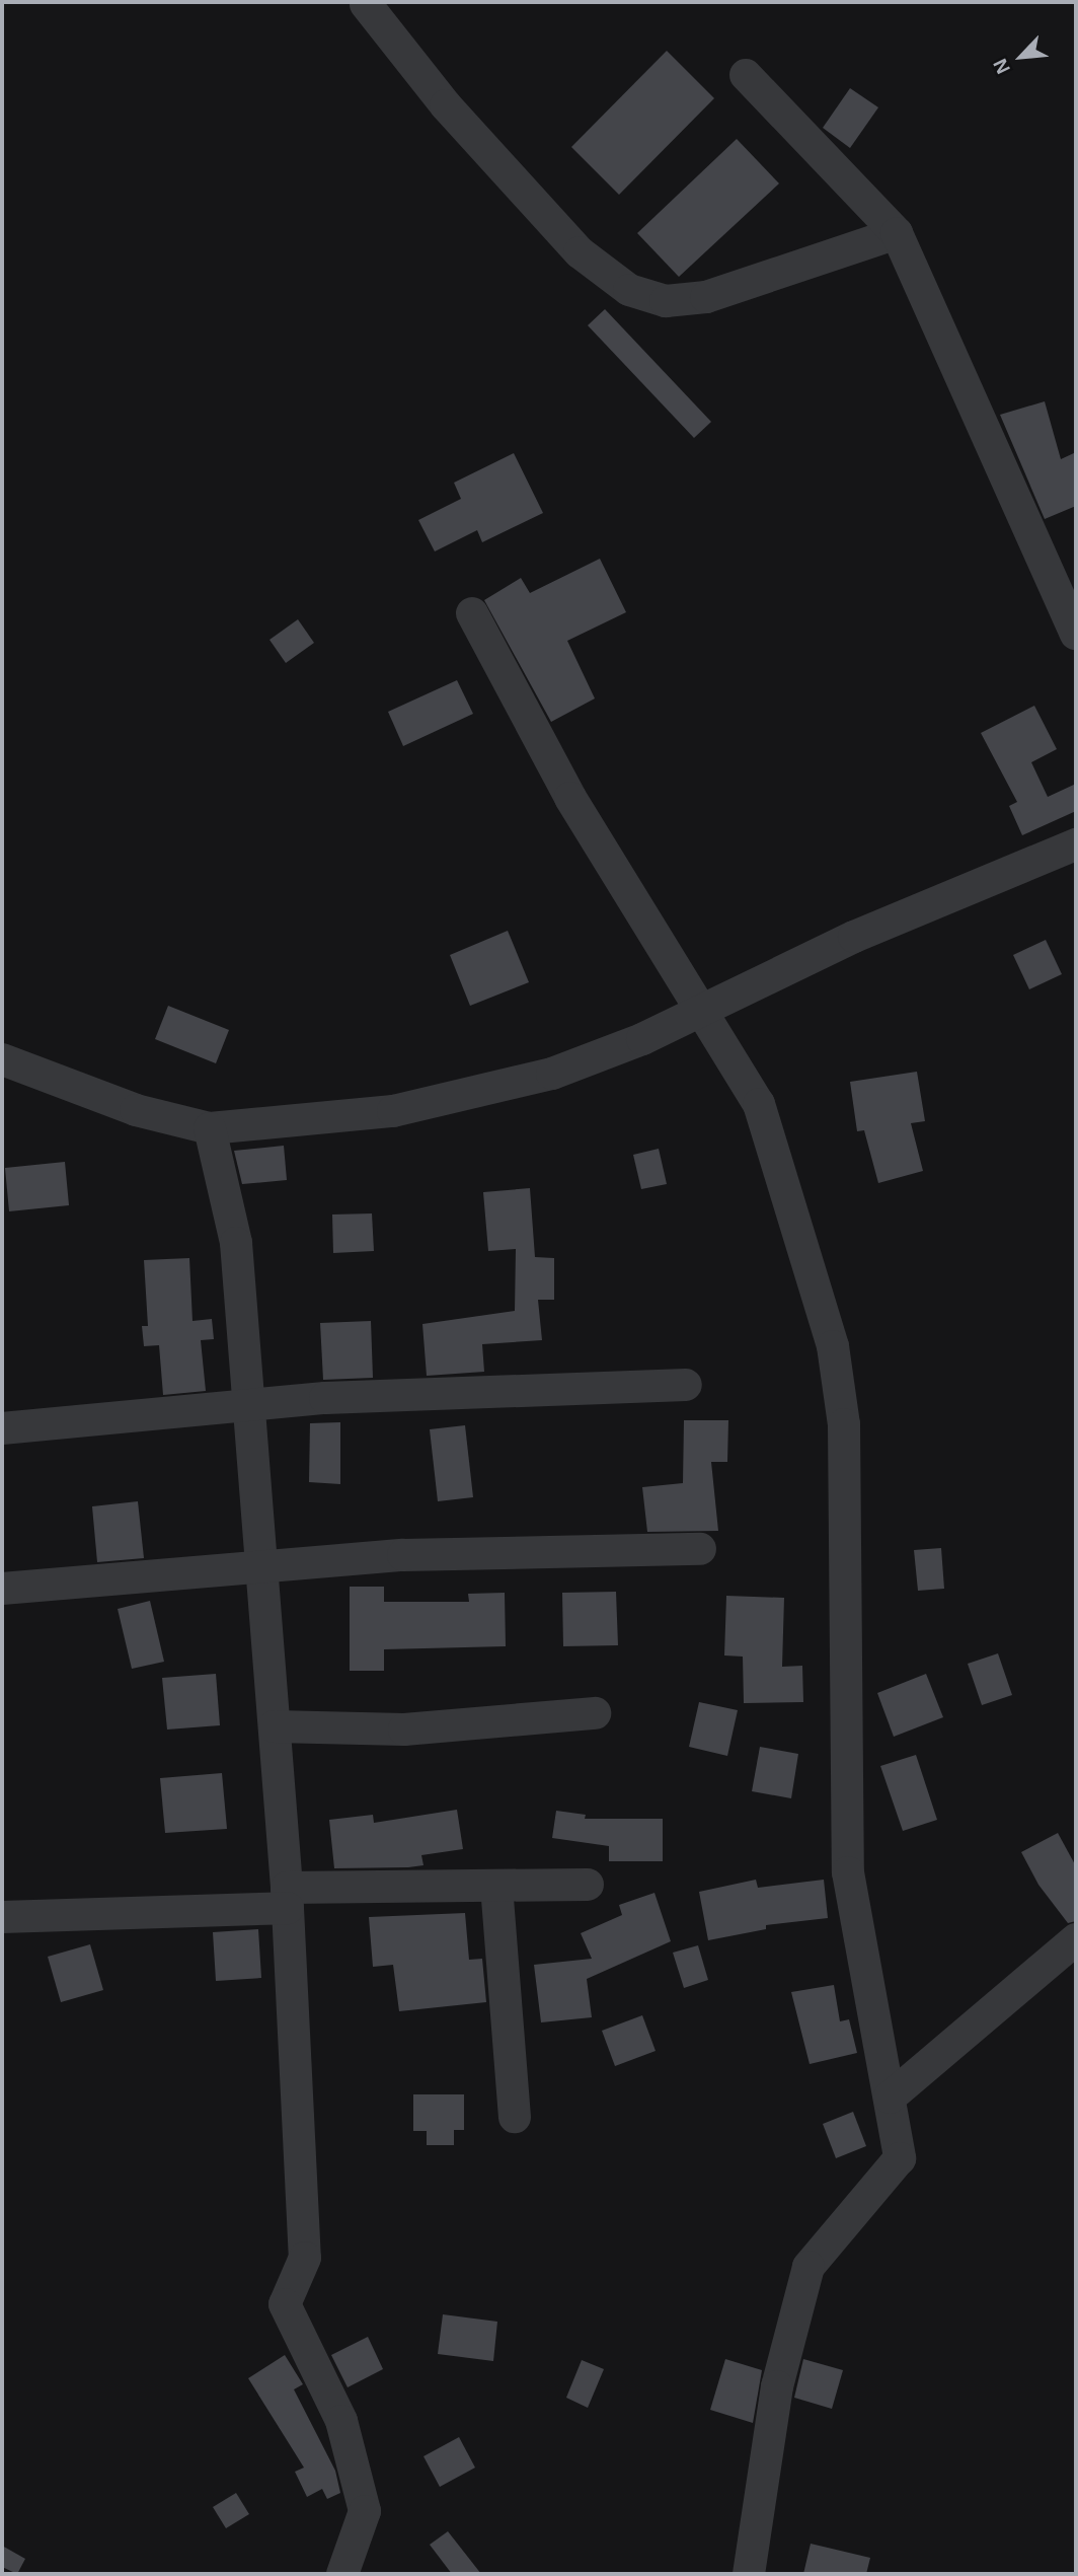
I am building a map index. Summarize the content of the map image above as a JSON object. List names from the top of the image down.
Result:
{
  "north": "bottom left"
}
